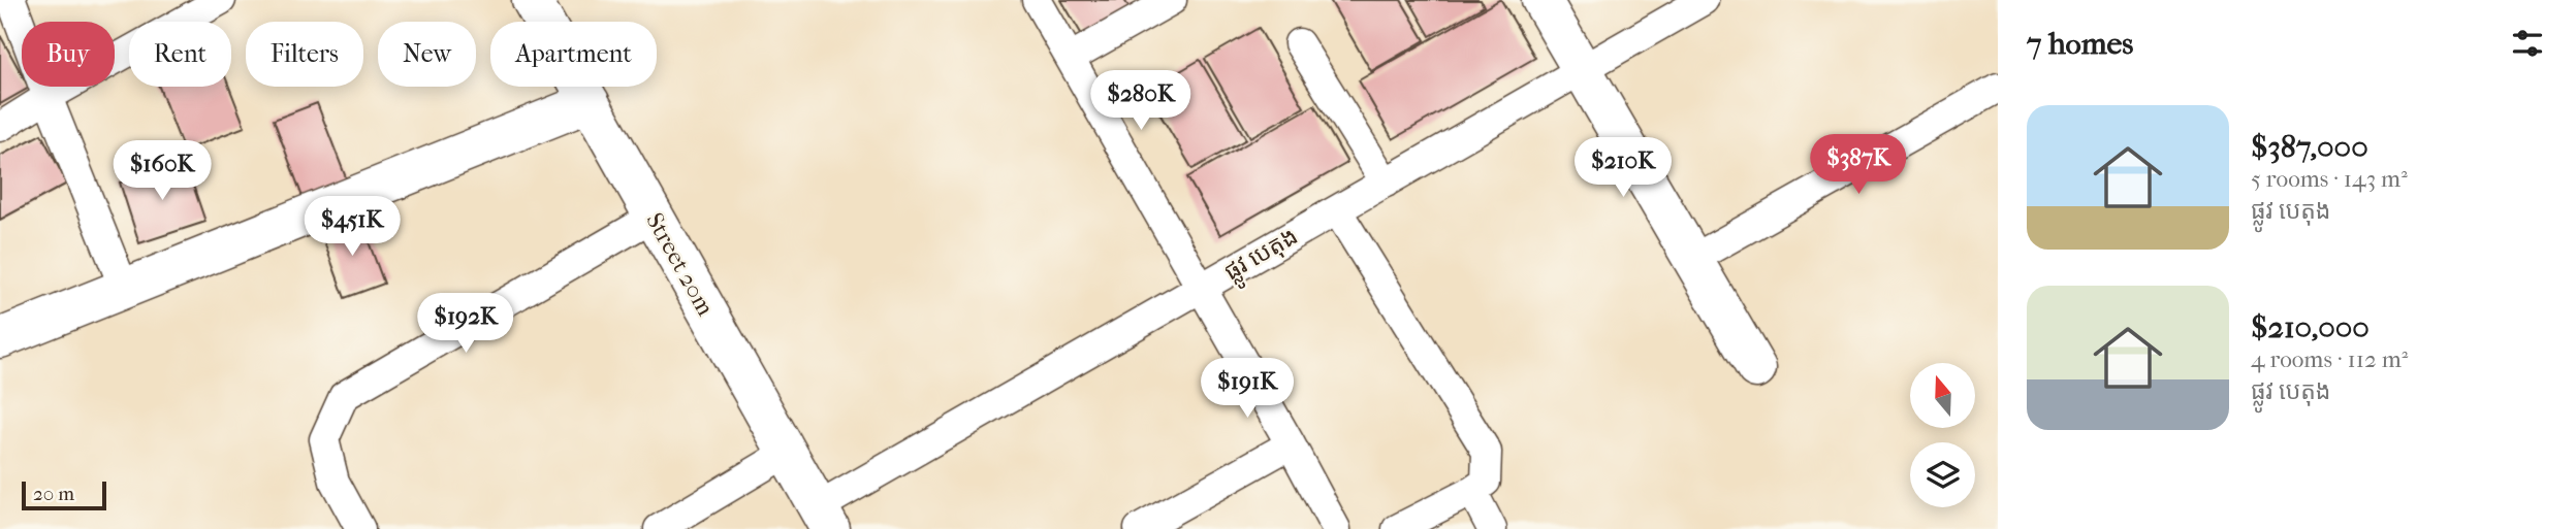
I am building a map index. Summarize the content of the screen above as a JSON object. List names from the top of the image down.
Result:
{
  "streets": {
    "street": ["ផ្លូវ បេតុង", "Street 20m"]
  },
  "crossings": [
    ["ផ្លូវ បេតុង", "Street 20m"]
  ],
  "scale_bar": "20 m",
  "north": "top",
  "page": {
    "heading": "7 homes",
    "chip": [
      "Buy",
      "Rent",
      "Filters",
      "New",
      "Apartment"
    ],
    "price": [
      "$280K",
      "$387K",
      "$210K",
      "$160K",
      "$451K",
      "$192K",
      "$191K"
    ],
    "list": [
      {
        "name": "$387,000",
        "note": "5 rooms · 143 m² · ផ្លូវ បេតុង"
      },
      {
        "name": "$210,000",
        "note": "4 rooms · 112 m² · ផ្លូវ បេតុង"
      }
    ],
    "scale": "20 m"
  }
}
